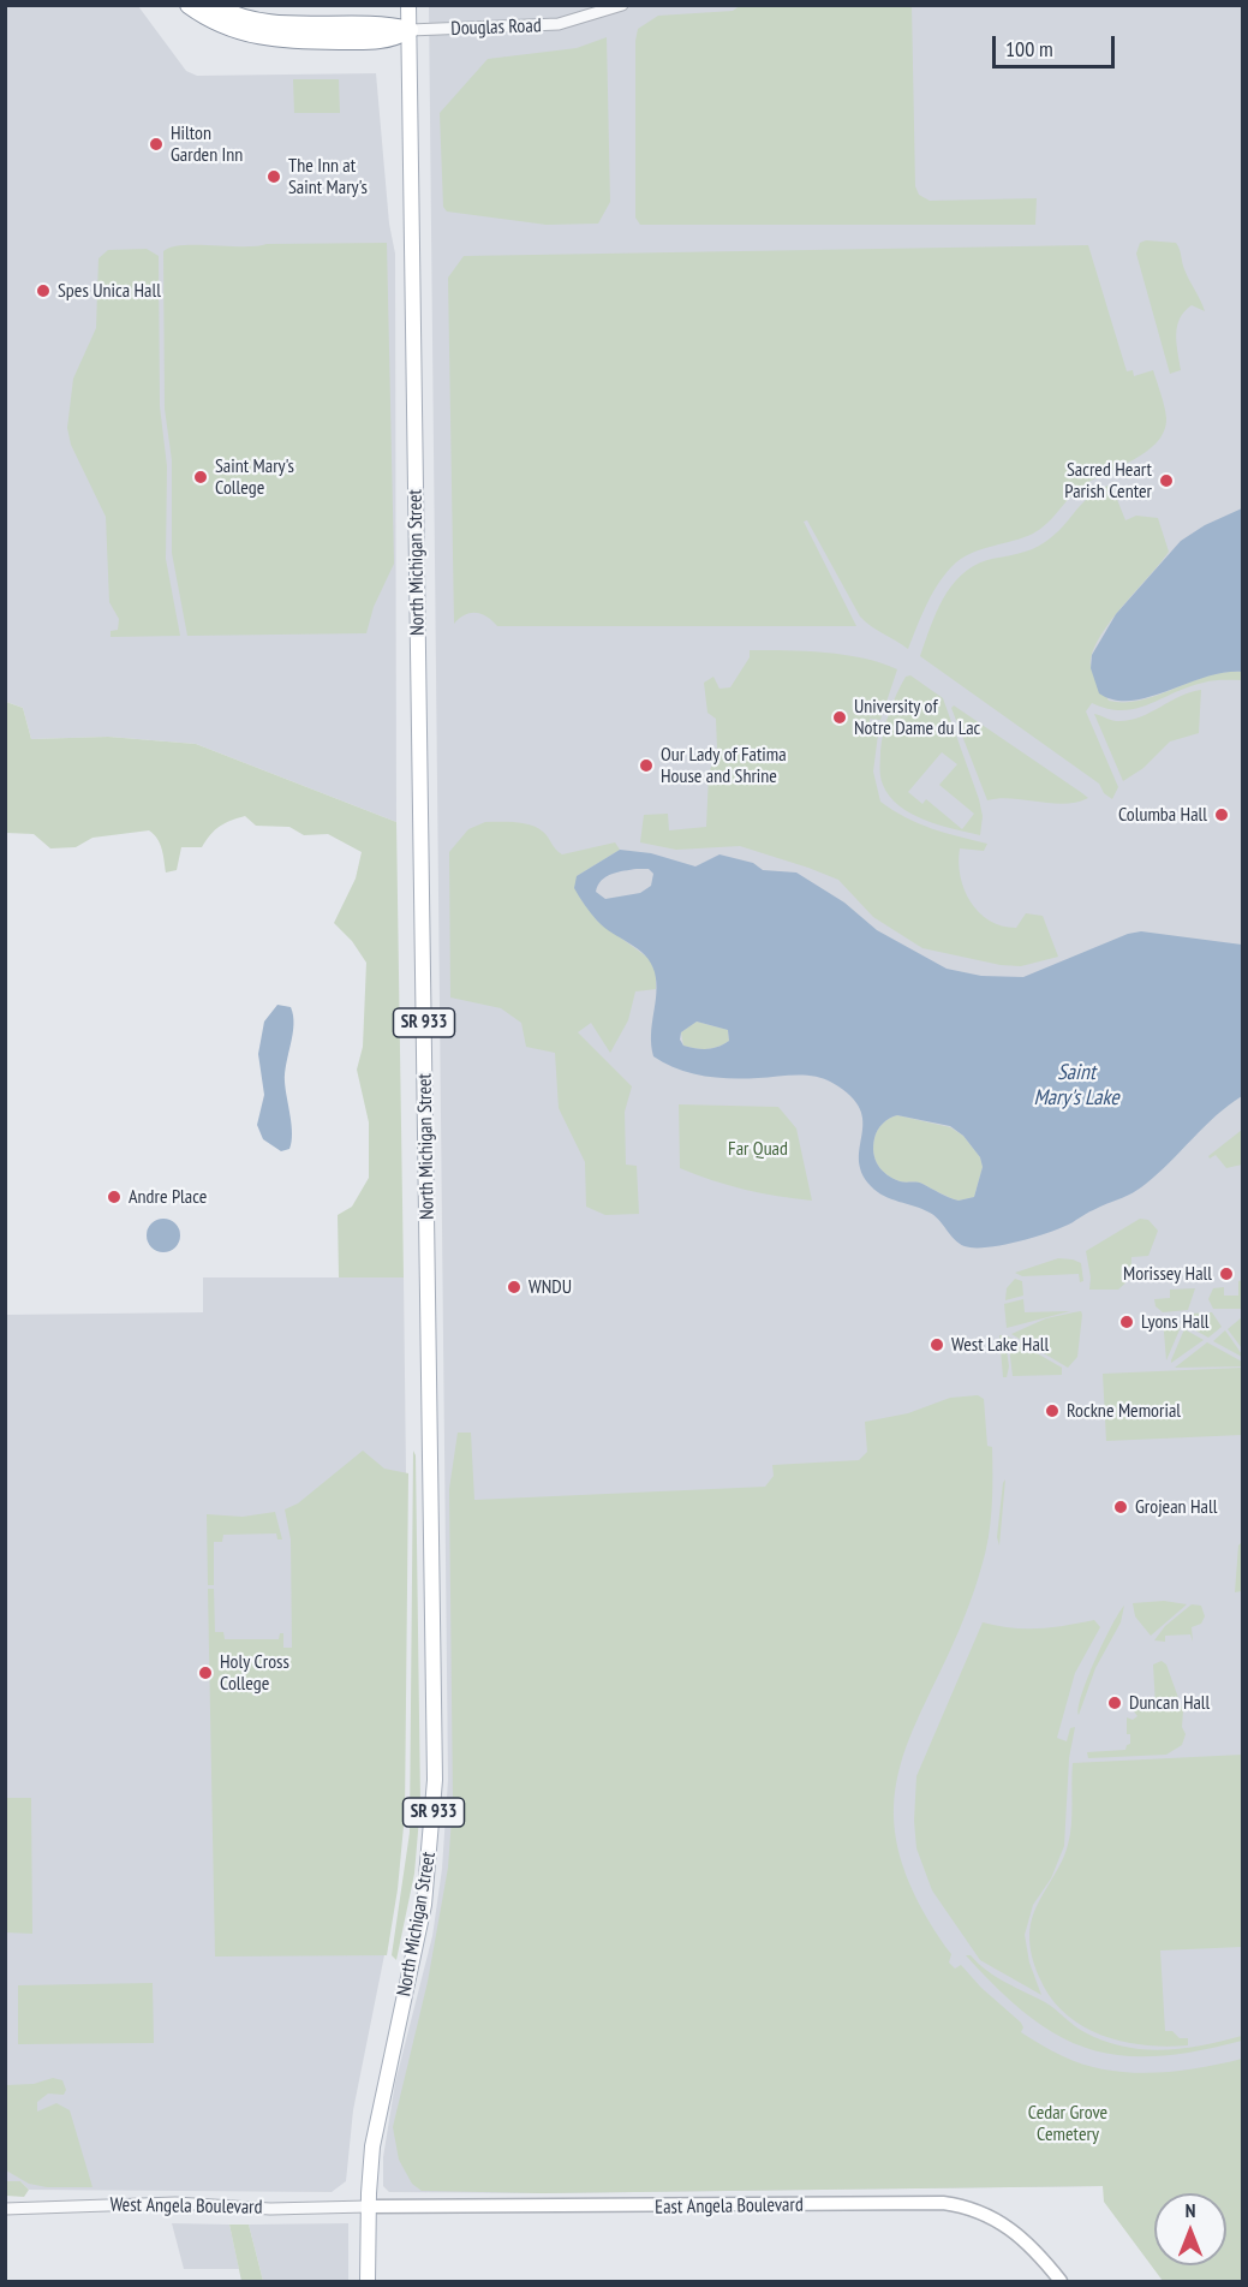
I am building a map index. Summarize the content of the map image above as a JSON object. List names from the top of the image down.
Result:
{
  "streets": {
    "main road": ["North Michigan Street", "SR 933", "East Angela Boulevard"],
    "street": ["Douglas Road", "West Angela Boulevard"]
  },
  "crossings": [
    ["Douglas Road", "North Michigan Street"],
    ["North Michigan Street", "West Angela Boulevard"],
    ["North Michigan Street", "East Angela Boulevard"],
    ["West Angela Boulevard", "East Angela Boulevard"]
  ],
  "water": ["Saint Mary's Lake"],
  "parks": ["Far Quad", "Cedar Grove Cemetery"],
  "places": [
    "Hilton Garden Inn",
    "The Inn at Saint Mary's",
    "Spes Unica Hall",
    "Saint Mary's College",
    "Sacred Heart Parish Center",
    "University of Notre Dame du Lac",
    "Our Lady of Fatima House and Shrine",
    "Columba Hall",
    "Andre Place",
    "Morissey Hall",
    "WNDU",
    "Lyons Hall",
    "West Lake Hall",
    "Rockne Memorial",
    "Grojean Hall",
    "Holy Cross College",
    "Duncan Hall"
  ],
  "scale_bar": "100 m",
  "north": "top"
}
